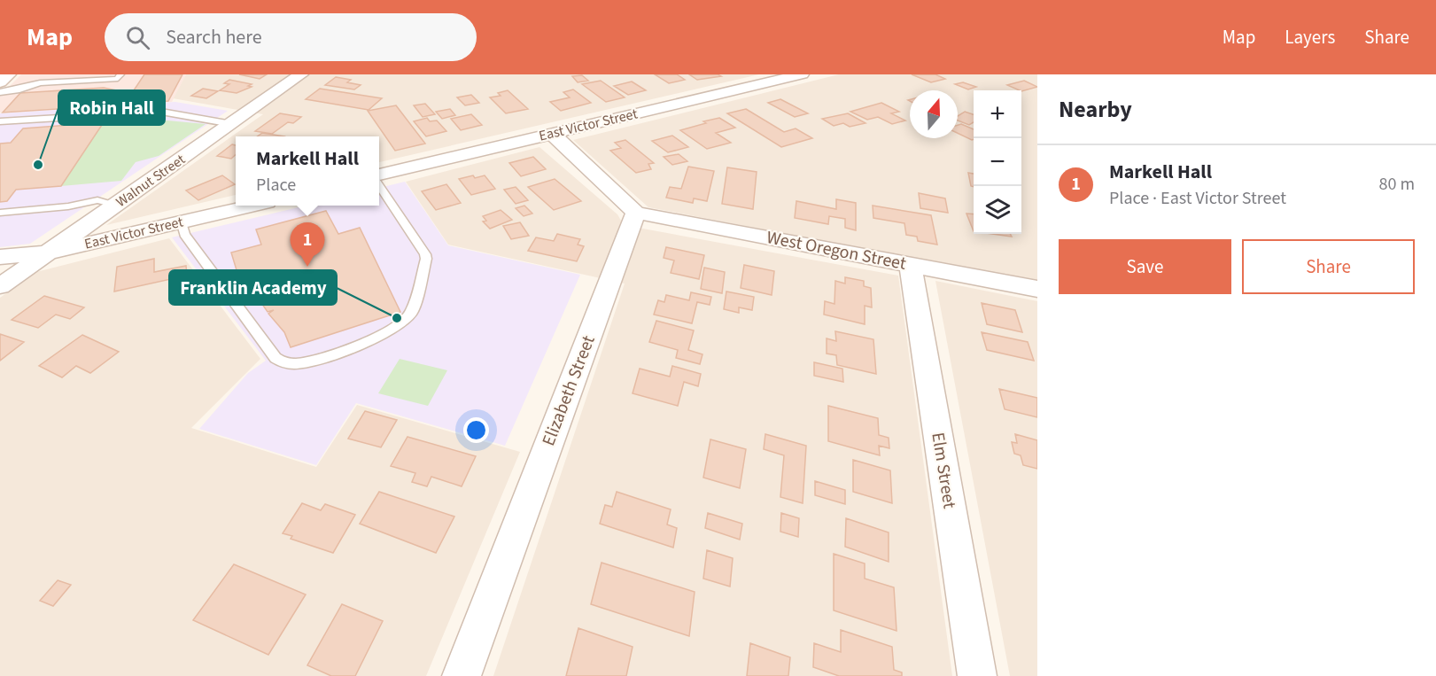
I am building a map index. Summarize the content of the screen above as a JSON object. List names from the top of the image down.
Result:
{
  "streets": {
    "street": [
      "East Victor Street",
      "Walnut Street",
      "West Oregon Street",
      "Elizabeth Street",
      "Elm Street"
    ]
  },
  "crossings": [
    ["East Victor Street", "Walnut Street"],
    ["West Oregon Street", "Elizabeth Street"],
    ["West Oregon Street", "Elm Street"]
  ],
  "places": ["Robin Hall", "Franklin Academy"],
  "north": "top",
  "page": {
    "header": "Map",
    "search": "Search here",
    "nav": ["Map", "Layers", "Share"],
    "heading": "Nearby",
    "map_buttons": ["+", "−"],
    "popup": ["Markell Hall", "Place"],
    "list": [
      {
        "mark": "1",
        "name": "Markell Hall",
        "note": "Place · East Victor Street",
        "value": "80 m"
      }
    ],
    "pins": "1",
    "buttons": ["Save", "Share"]
  }
}
